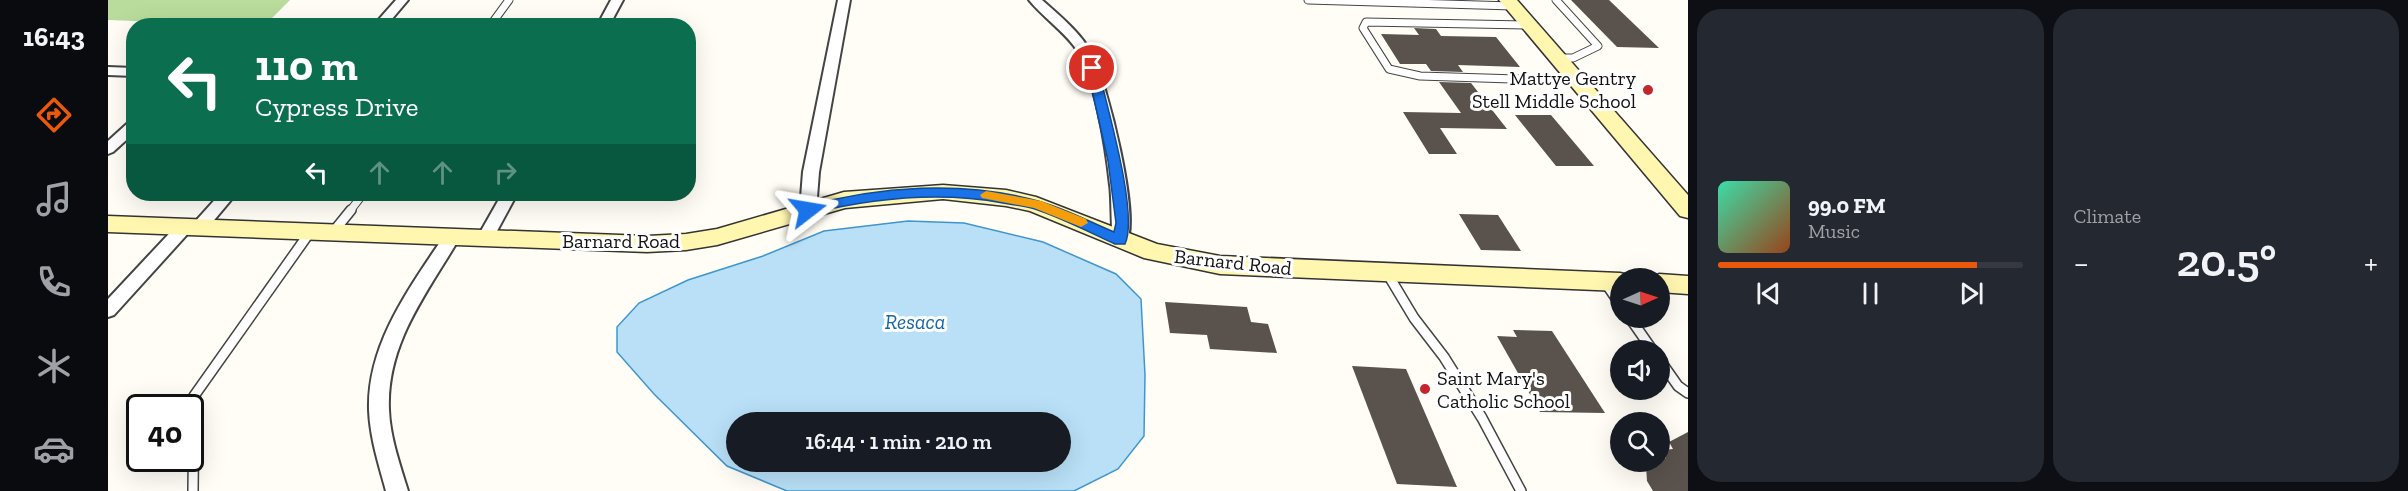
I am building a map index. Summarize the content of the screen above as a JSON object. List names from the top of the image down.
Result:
{
  "streets": {
    "street": ["Barnard Road"]
  },
  "water": ["Resaca"],
  "places": ["Mattye Gentry Stell Middle School", "Saint Mary's Catholic School"],
  "north": "right",
  "page": {
    "tabs": "16:43",
    "tile": "Climate",
    "turn": ["110 m", "Cypress Drive"],
    "song": ["99.0 FM", "Music"],
    "heat": ["−", "20.5°", "+"],
    "limit": "40",
    "trip": "16:44 · 1 min · 210 m"
  }
}
